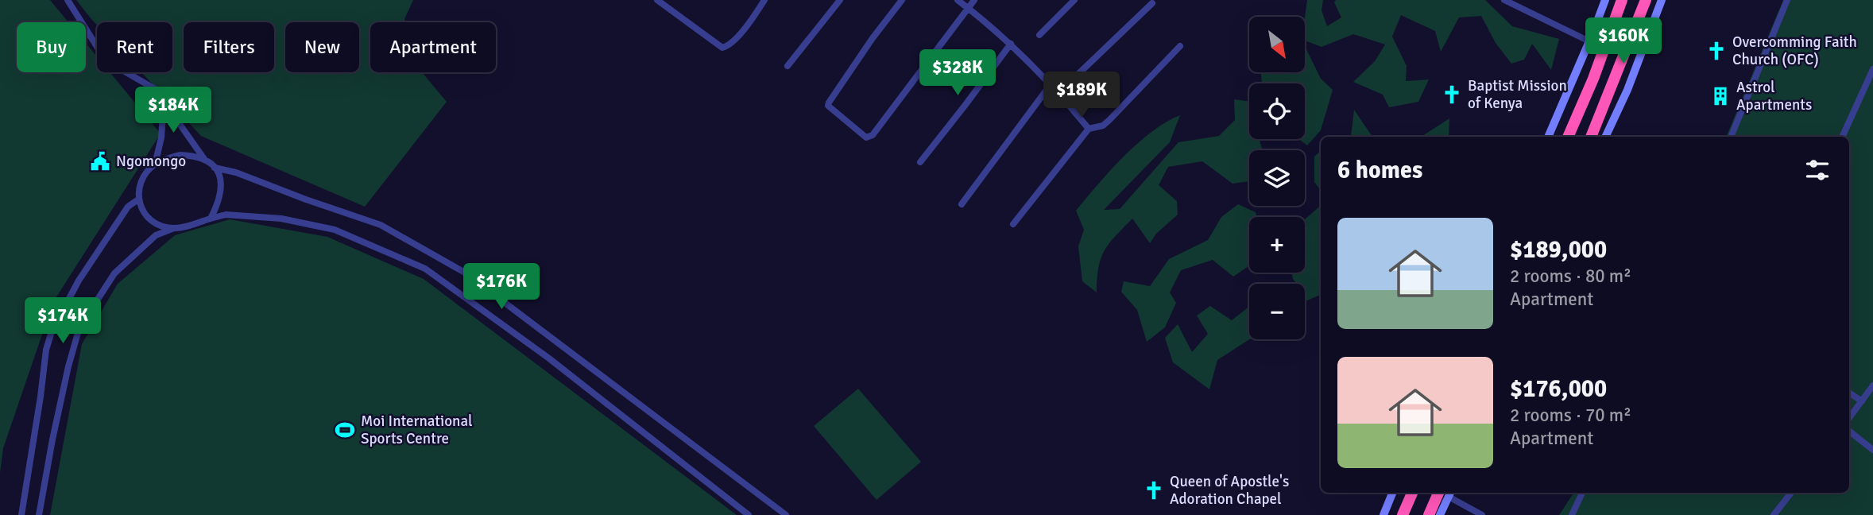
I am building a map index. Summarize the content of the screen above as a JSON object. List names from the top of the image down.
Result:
{
  "places": {
    "church": ["Overcomming Faith Church (OFC)", "Baptist Mission of Kenya", "Queen of Apostle's Adoration Chapel"],
    "building": ["Astrol Apartments"],
    "public building": ["Ngomongo"],
    "sports": ["Moi International Sports Centre"]
  },
  "north": "bottom right",
  "page": {
    "map_buttons": ["+", "−"],
    "price": [
      "$160K",
      "$328K",
      "$189K",
      "$184K",
      "$176K",
      "$174K"
    ],
    "chip": [
      "Buy",
      "Rent",
      "Filters",
      "New",
      "Apartment"
    ],
    "heading": "6 homes",
    "list": [
      {
        "name": "$189,000",
        "note": "2 rooms · 80 m² · Apartment"
      },
      {
        "name": "$176,000",
        "note": "2 rooms · 70 m² · Apartment"
      }
    ]
  }
}
